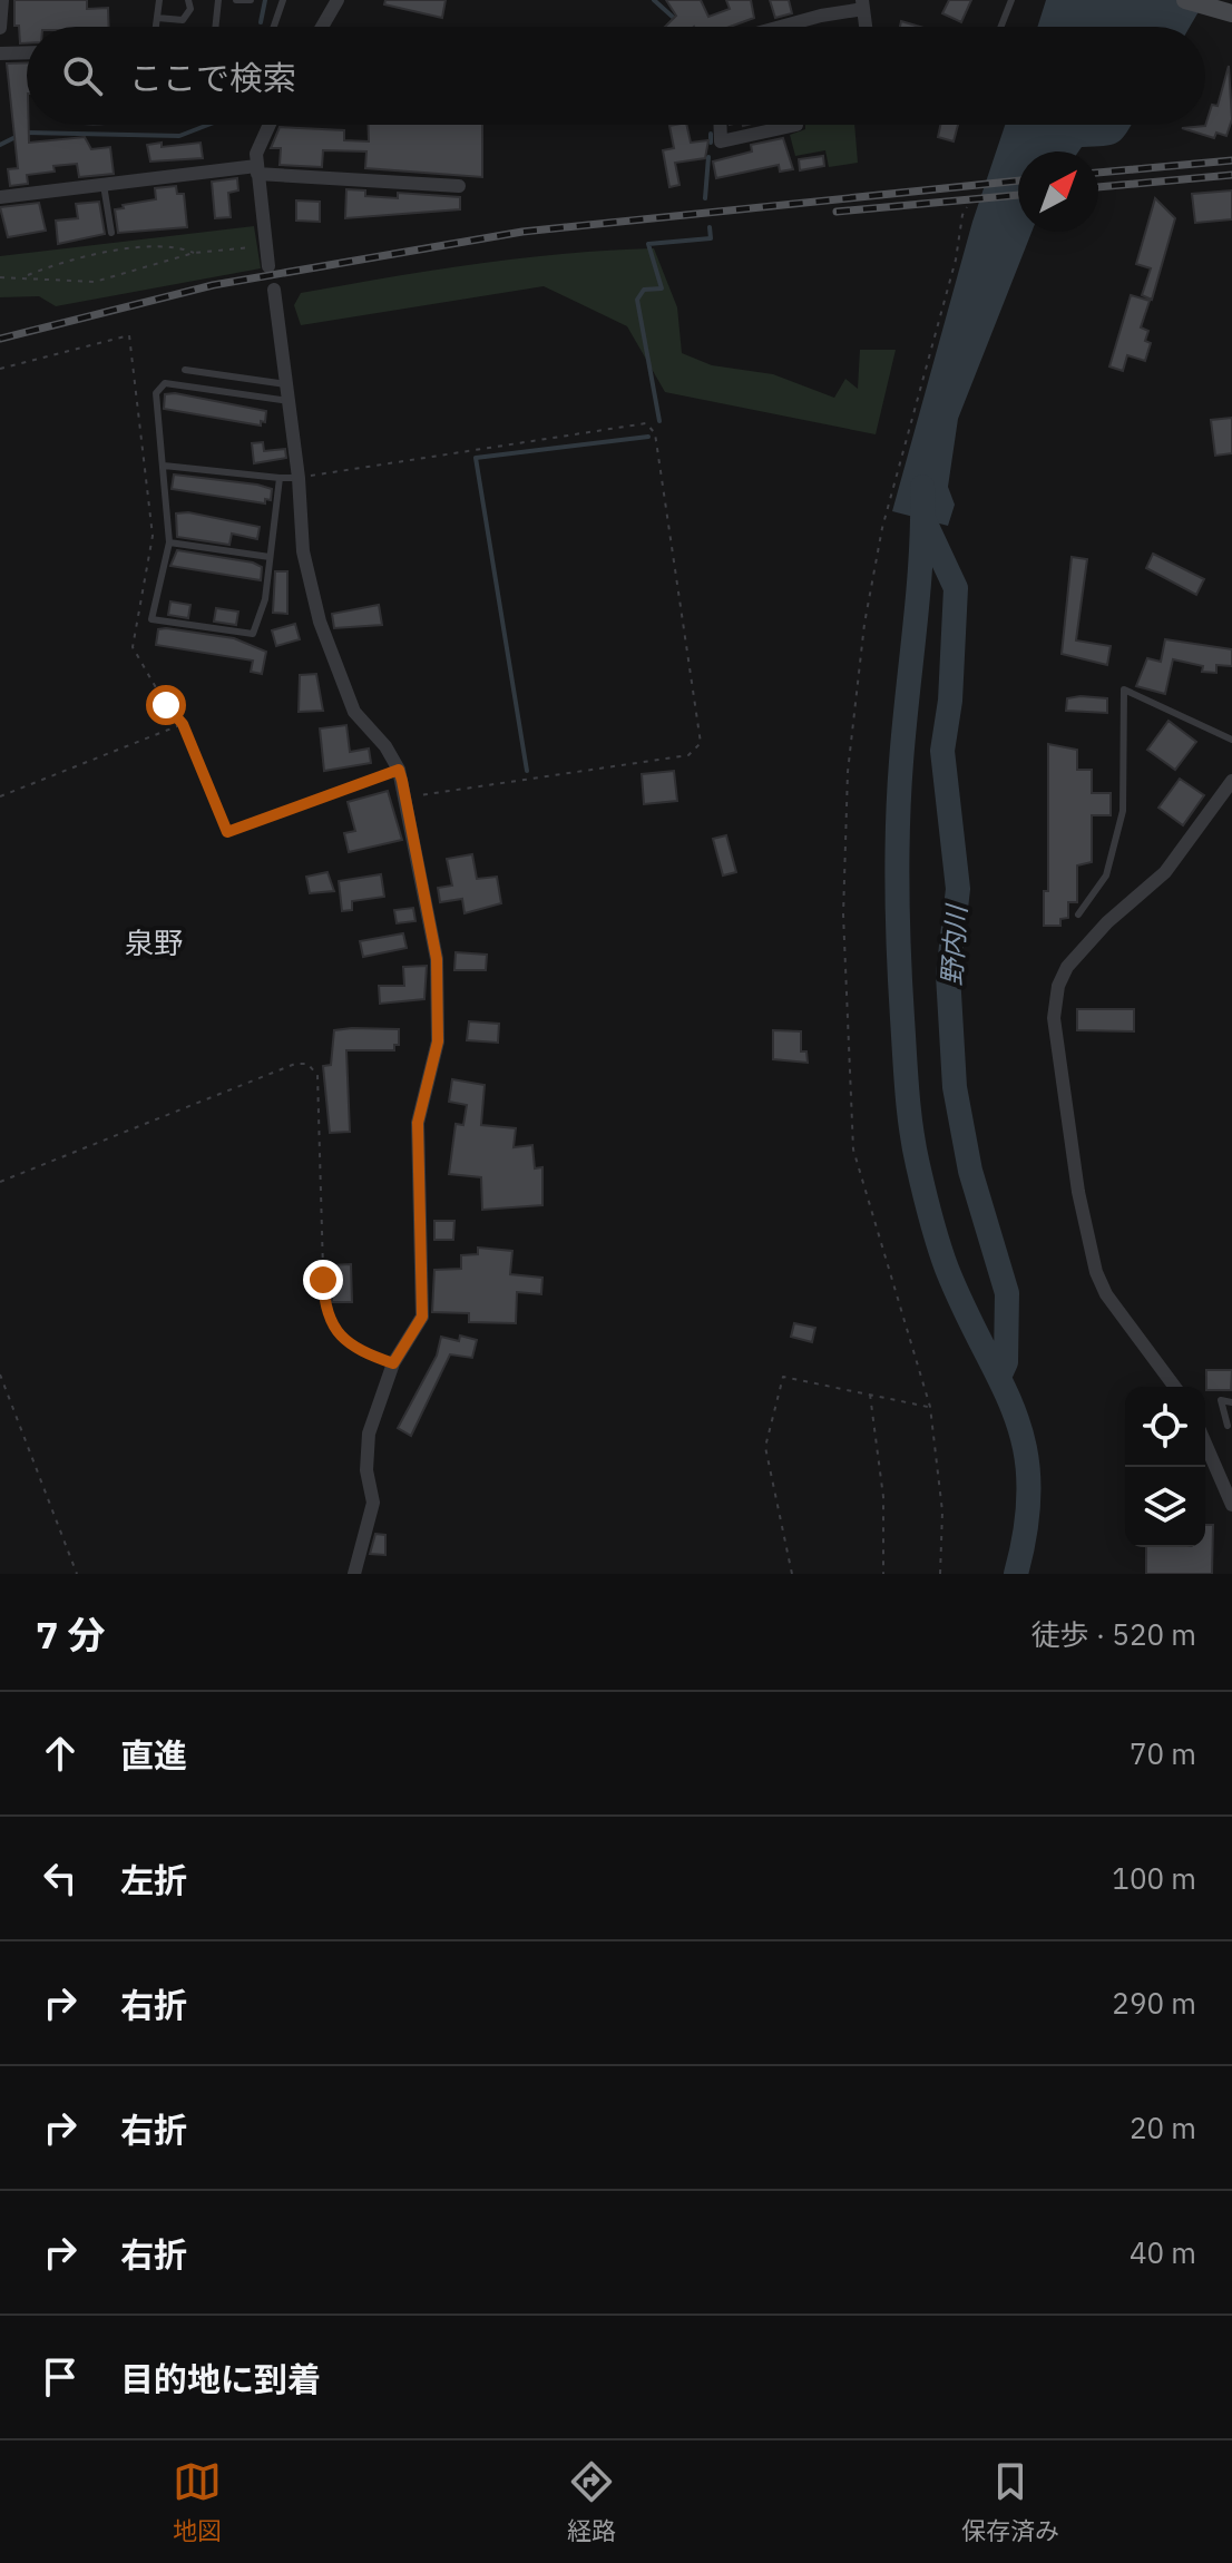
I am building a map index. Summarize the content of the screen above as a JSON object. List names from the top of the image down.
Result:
{
  "districts": ["泉野"],
  "water": ["野内川"],
  "north": "top right",
  "page": {
    "search": "ここで検索",
    "heading": ["7 分", "徒歩 · 520 m"],
    "list": [
      ["直進", "70 m"],
      ["左折", "100 m"],
      ["右折", "290 m"],
      ["右折", "20 m"],
      ["右折", "40 m"],
      "目的地に到着"
    ],
    "nav": ["地図", "経路", "保存済み"]
  }
}
